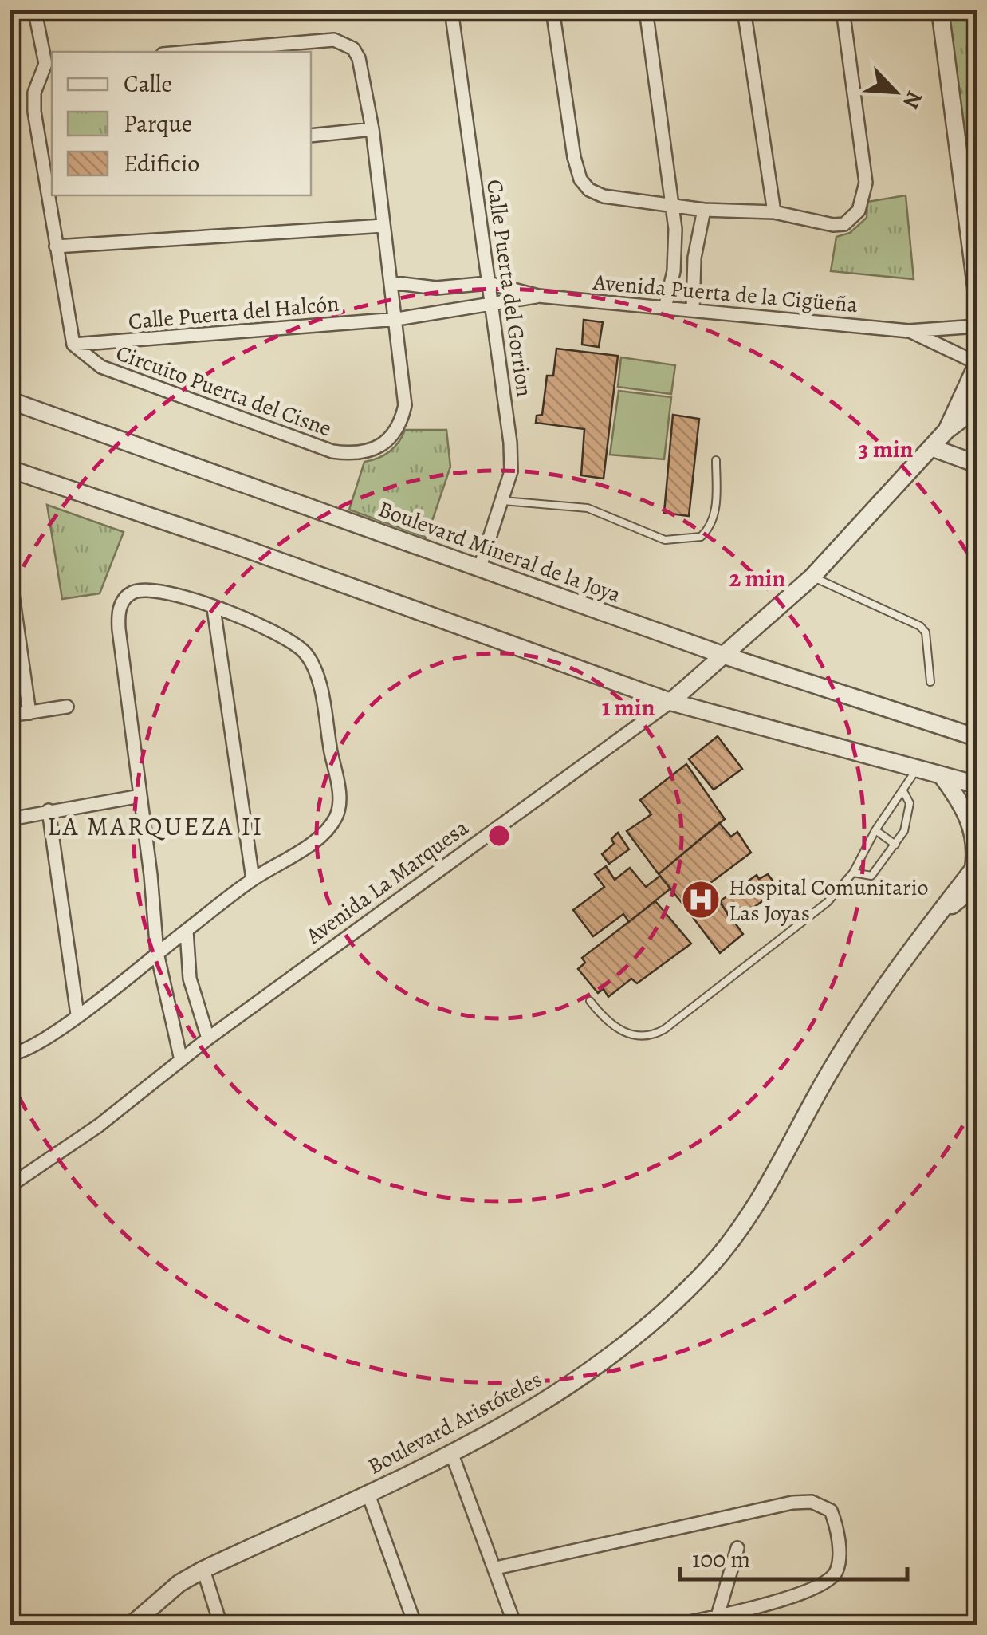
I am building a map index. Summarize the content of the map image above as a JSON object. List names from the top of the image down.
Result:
{
  "streets": {
    "street": [
      "Calle Puerta del Gorrion",
      "Avenida Puerta de la Cigüeña",
      "Calle Puerta del Halcón",
      "Circuito Puerta del Cisne",
      "Boulevard Mineral de la Joya",
      "Avenida La Marquesa",
      "Boulevard Aristóteles"
    ]
  },
  "crossings": [
    ["Calle Puerta del Gorrion", "Avenida Puerta de la Cigüeña"],
    ["Calle Puerta del Gorrion", "Boulevard Mineral de la Joya"],
    ["Avenida Puerta de la Cigüeña", "Avenida La Marquesa"],
    ["Calle Puerta del Halcón", "Circuito Puerta del Cisne"],
    ["Boulevard Mineral de la Joya", "Avenida La Marquesa"]
  ],
  "districts": ["LA MARQUEZA II"],
  "places": {
    "hospital": ["Hospital Comunitario Las Joyas"]
  },
  "legend": ["Calle", "Parque", "Edificio"],
  "scale_bar": "100 m",
  "north": "bottom right",
  "rings": ["3 min", "2 min", "1 min"]
}
